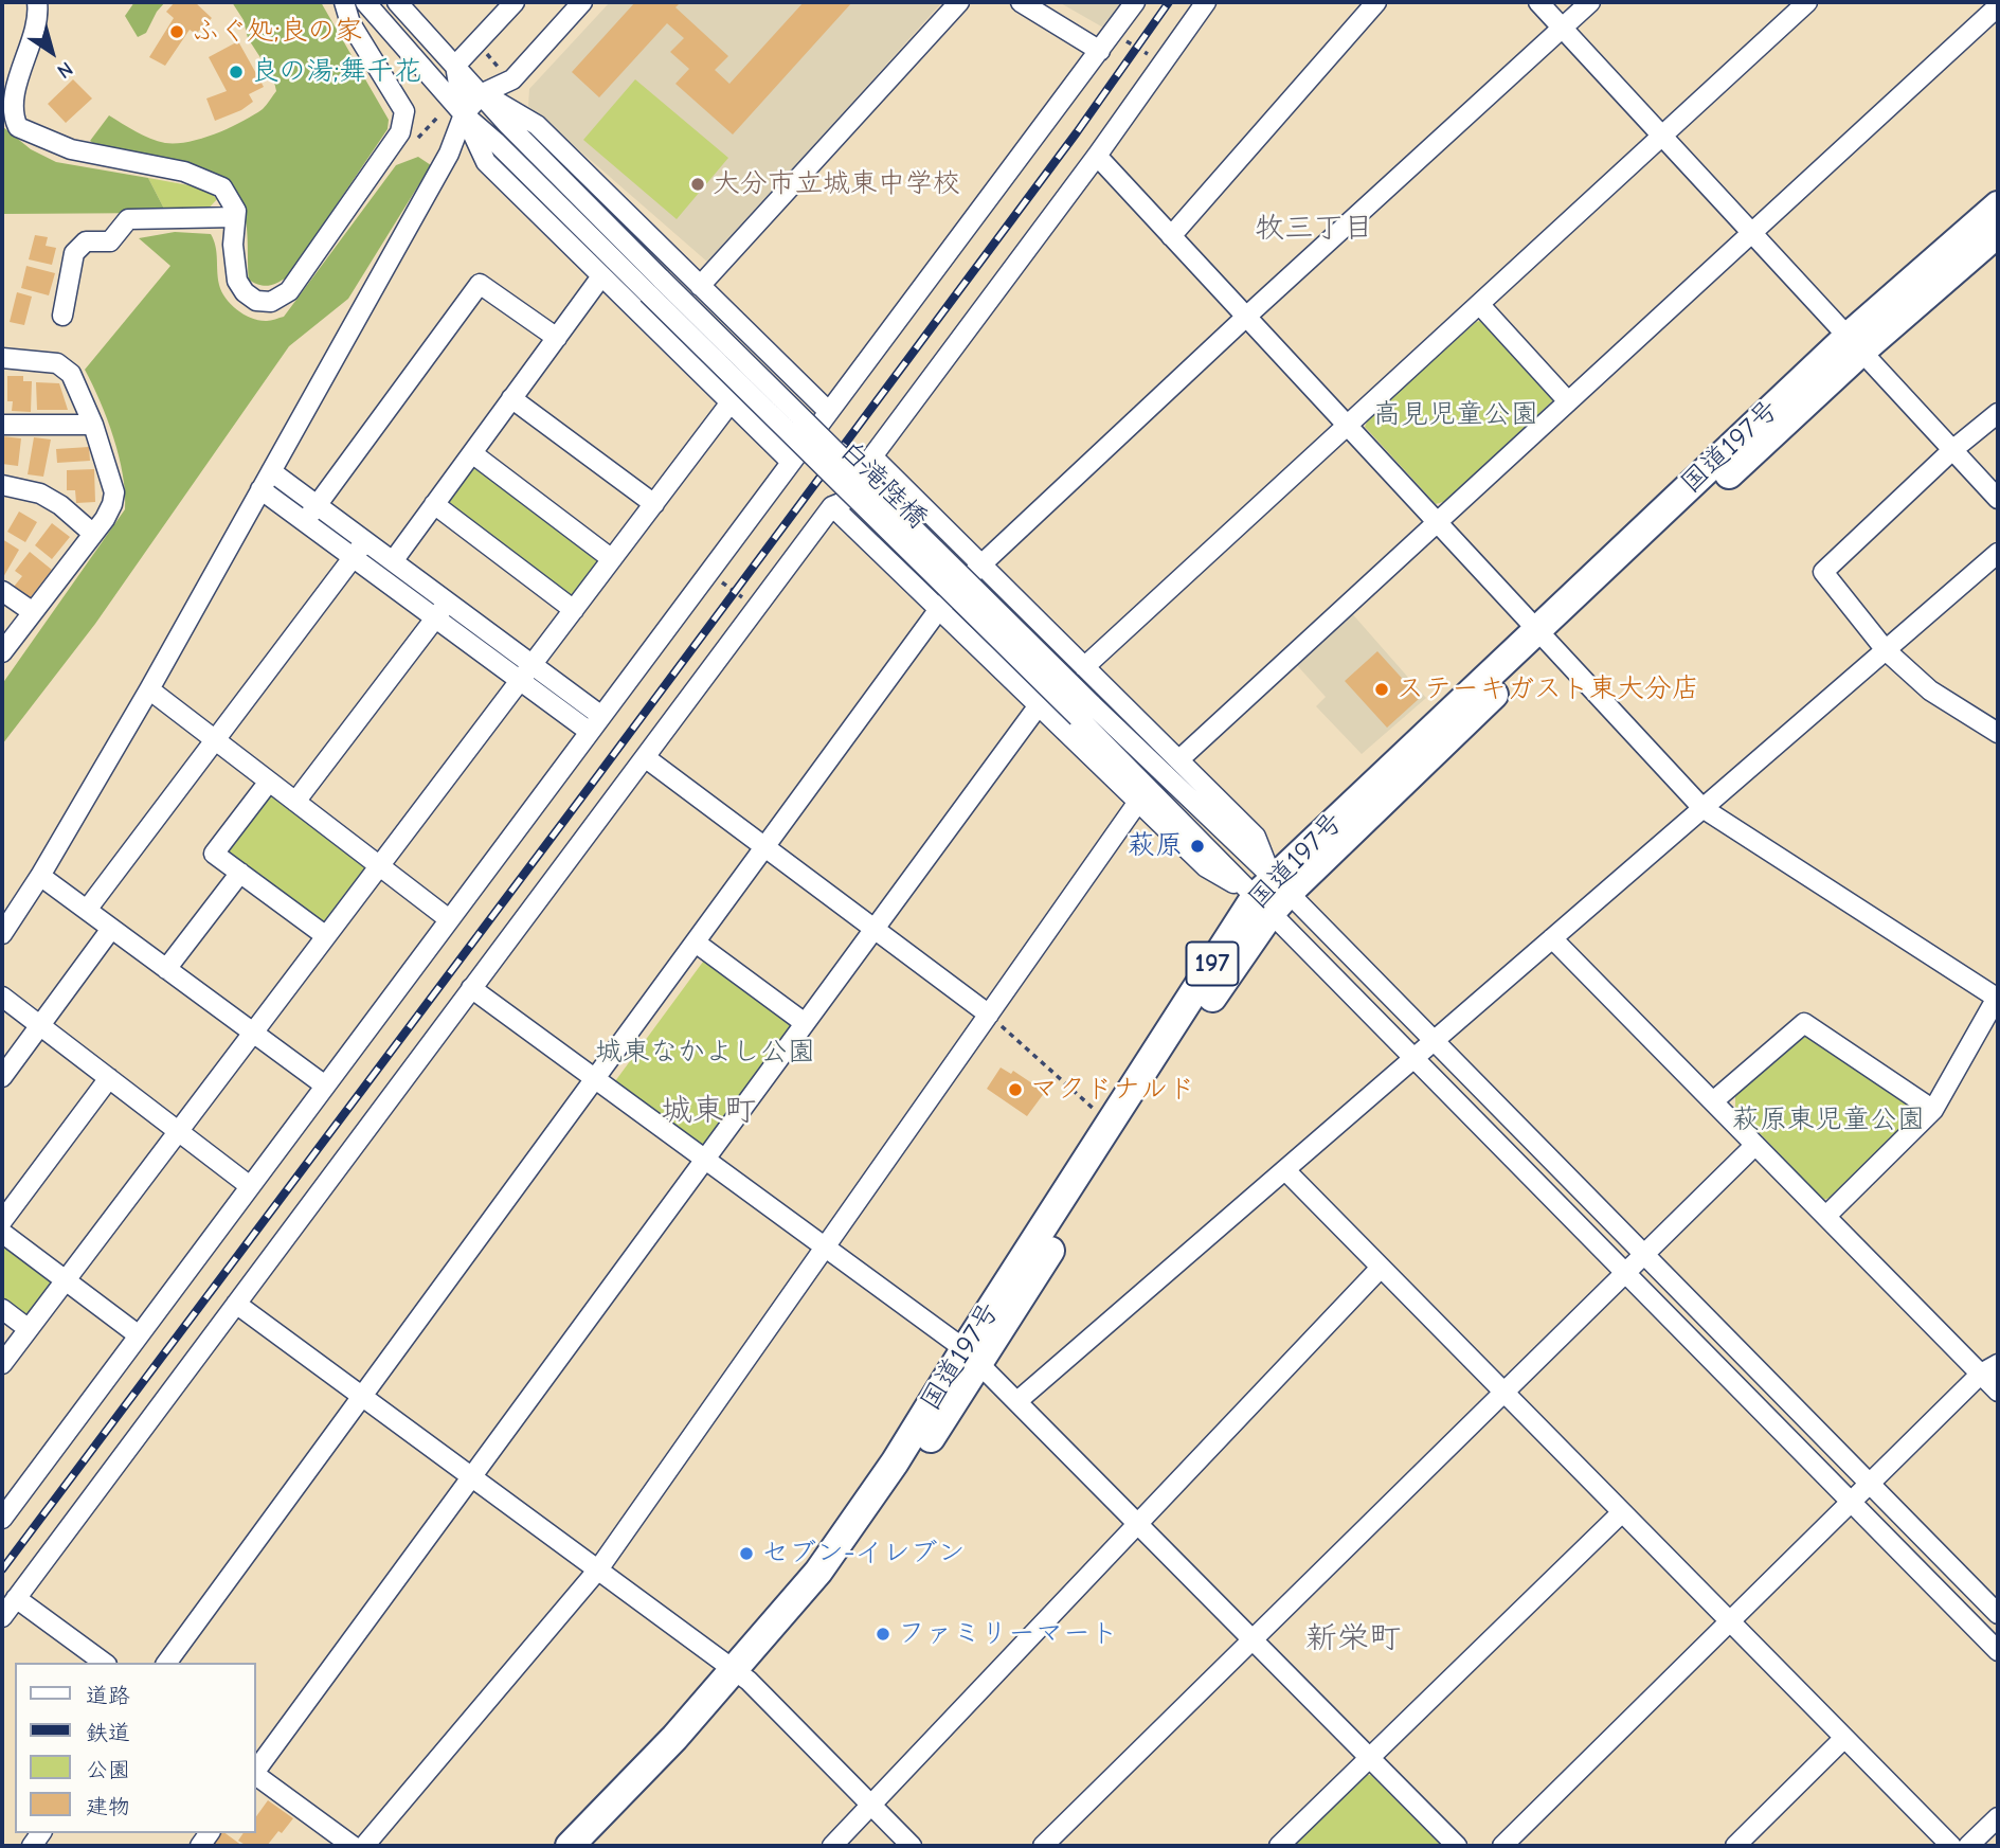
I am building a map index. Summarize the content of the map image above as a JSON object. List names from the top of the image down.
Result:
{
  "streets": {
    "highway": ["国道197号", "197"],
    "street": ["白滝陸橋"]
  },
  "crossings": [
    ["国道197号", "白滝陸橋"]
  ],
  "districts": ["牧三丁目", "城東町", "新栄町"],
  "parks": ["高見児童公園", "城東なかよし公園", "萩原東児童公園"],
  "places": [
    "ふぐ処;良の家",
    "良の湯;舞千花",
    "大分市立城東中学校",
    "ステーキガスト東大分店",
    "萩原",
    "マクドナルド",
    "セブン-イレブン",
    "ファミリーマート"
  ],
  "legend": [
    "道路",
    "鉄道",
    "公園",
    "建物"
  ],
  "north": "bottom right"
}
